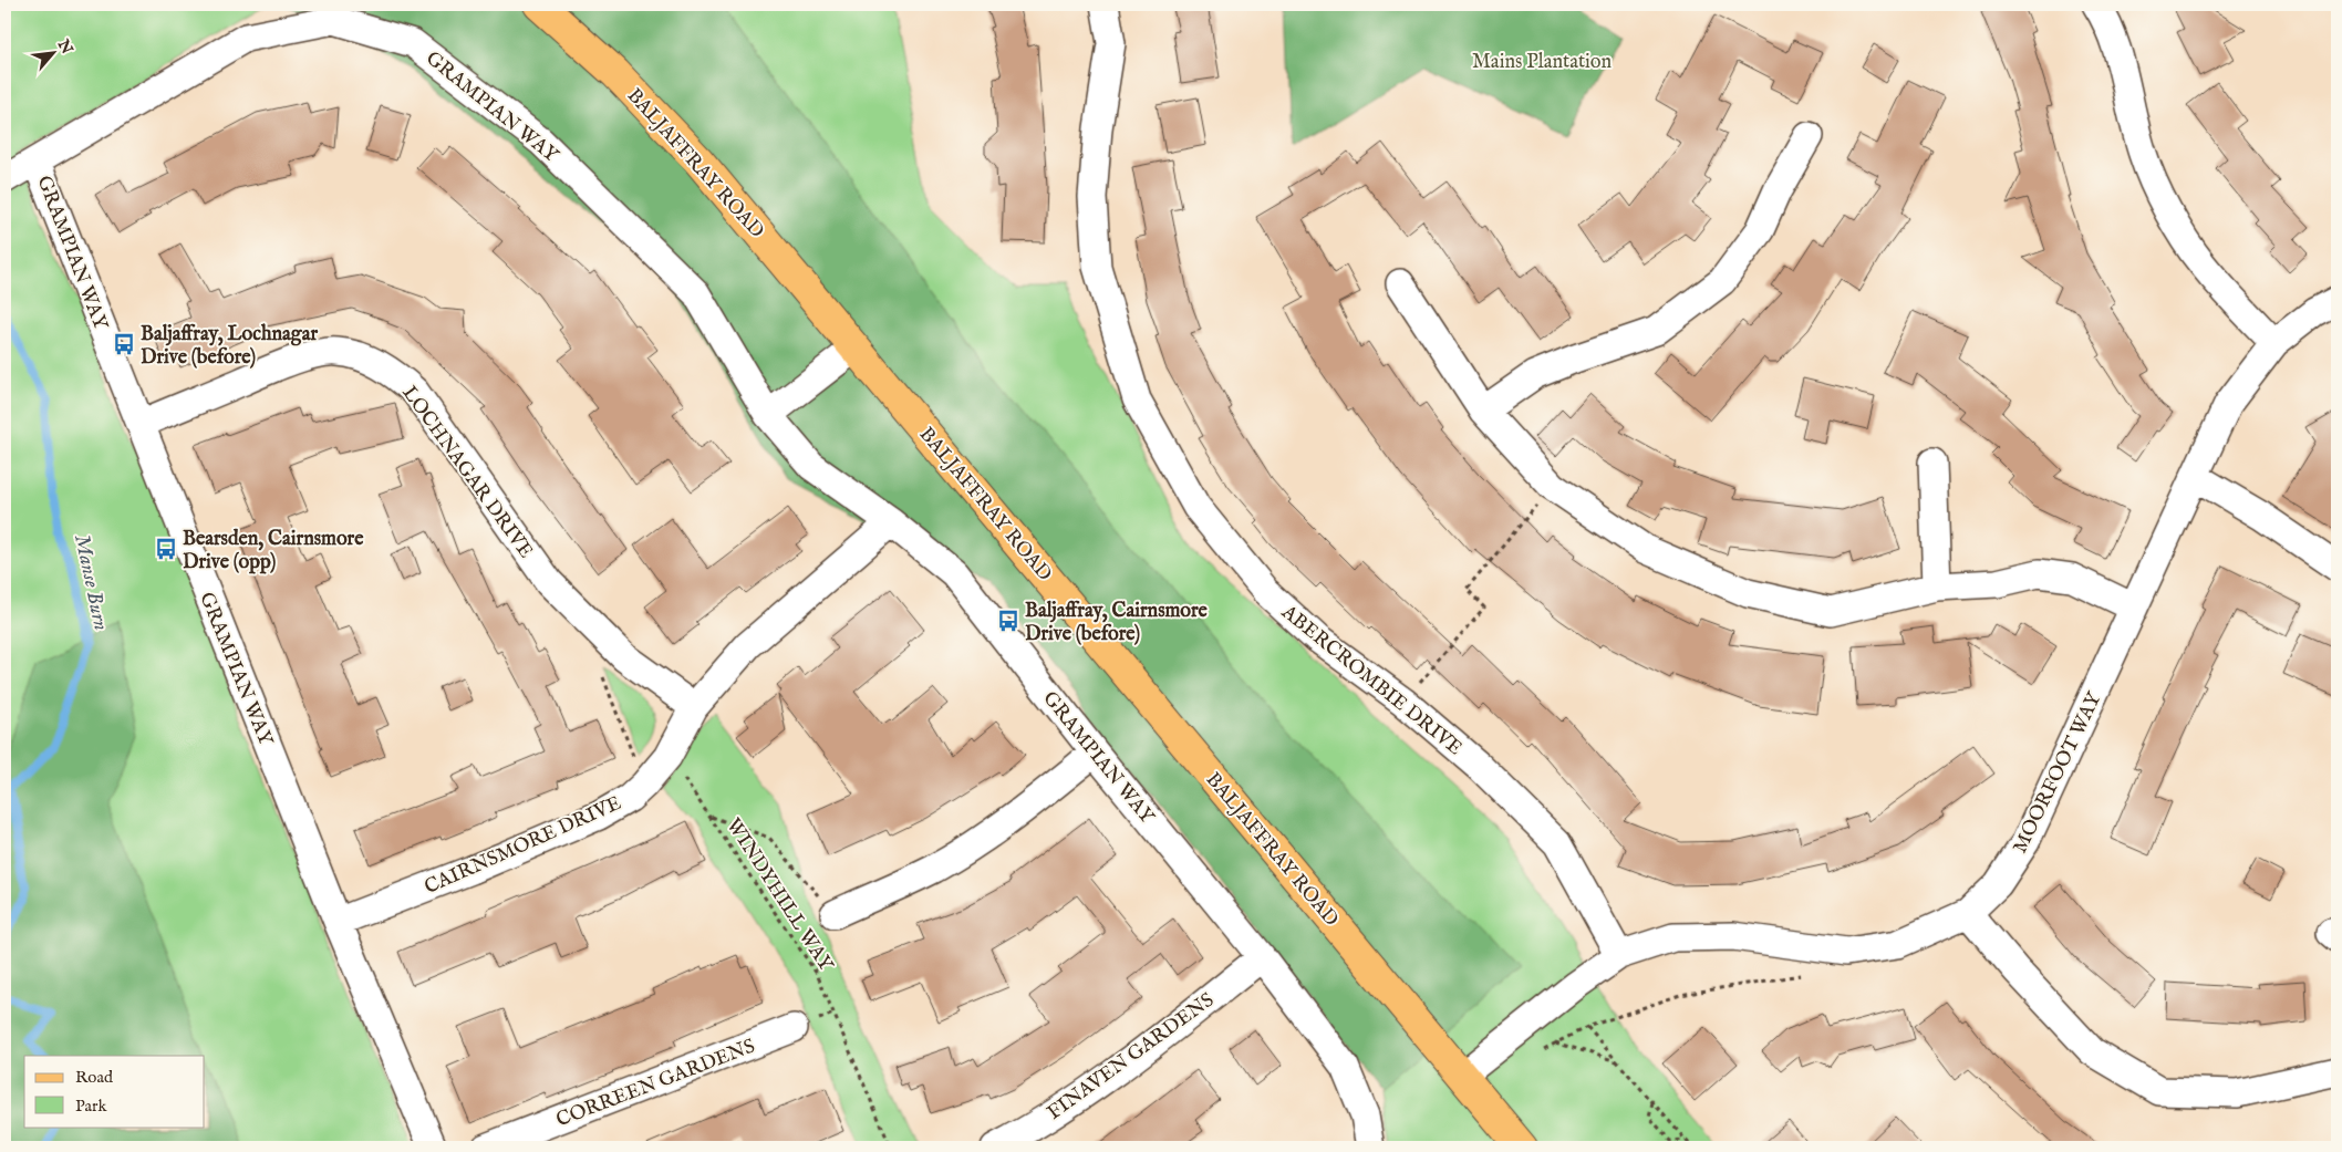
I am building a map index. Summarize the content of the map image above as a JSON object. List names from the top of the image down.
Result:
{
  "streets": {
    "main road": ["BALJAFFRAY ROAD"],
    "street": [
      "GRAMPIAN WAY",
      "LOCHNAGAR DRIVE",
      "ABERCROMBIE DRIVE",
      "MOORFOOT WAY",
      "CAIRNSMORE DRIVE",
      "FINAVEN GARDENS",
      "CORREEN GARDENS"
    ],
    "path": ["WINDYHILL WAY"]
  },
  "crossings": [
    ["GRAMPIAN WAY", "LOCHNAGAR DRIVE"],
    ["GRAMPIAN WAY", "CAIRNSMORE DRIVE"],
    ["GRAMPIAN WAY", "FINAVEN GARDENS"],
    ["BALJAFFRAY ROAD", "MOORFOOT WAY"],
    ["LOCHNAGAR DRIVE", "CAIRNSMORE DRIVE"],
    ["ABERCROMBIE DRIVE", "MOORFOOT WAY"],
    ["CAIRNSMORE DRIVE", "WINDYHILL WAY"]
  ],
  "water": ["Manse Burn"],
  "parks": ["Mains Plantation"],
  "places": {
    "bus stop": ["Baljaffray, Lochnagar Drive (before)", "Bearsden, Cairnsmore Drive (opp)", "Baljaffray, Cairnsmore Drive (before)"]
  },
  "legend": ["Road", "Park"],
  "north": "top right"
}
